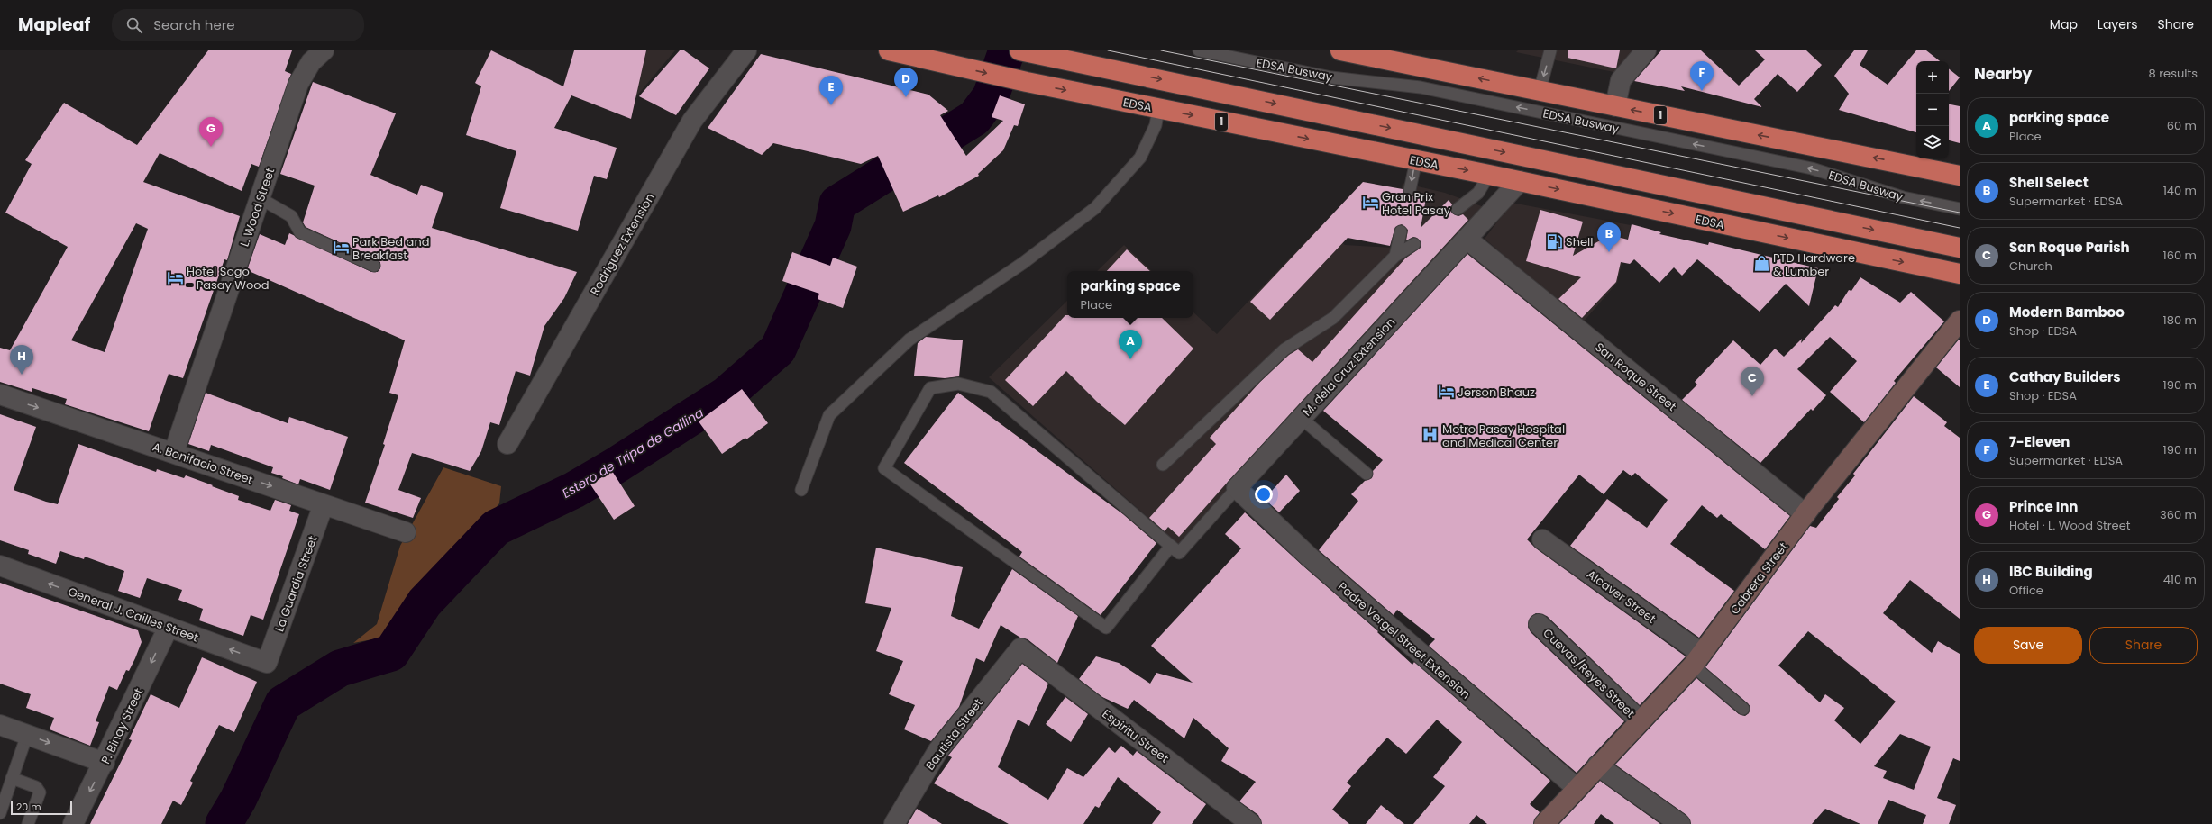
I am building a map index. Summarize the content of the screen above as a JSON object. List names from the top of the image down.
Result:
{
  "streets": {
    "highway": ["EDSA", "1"],
    "street": [
      "L. Wood Street",
      "Rodriguez Extension",
      "M. dela Cruz Extension",
      "San Roque Street",
      "A. Bonifacio Street",
      "Cabrera Street",
      "La Guardia Street",
      "Alcaver Street",
      "General J. Cailles Street",
      "Padre Vergel Street Extension",
      "Cuevas/Reyes Street",
      "P. Binay Street",
      "Bautista Street",
      "Espiritu Street"
    ],
    "lane": ["EDSA Busway"]
  },
  "crossings": [
    ["EDSA", "M. dela Cruz Extension"],
    ["L. Wood Street", "A. Bonifacio Street"],
    ["M. dela Cruz Extension", "San Roque Street"],
    ["M. dela Cruz Extension", "Padre Vergel Street Extension"],
    ["San Roque Street", "Cabrera Street"],
    ["A. Bonifacio Street", "La Guardia Street"],
    ["Cabrera Street", "Alcaver Street"],
    ["Cabrera Street", "Padre Vergel Street Extension"],
    ["Cabrera Street", "Cuevas/Reyes Street"],
    ["La Guardia Street", "General J. Cailles Street"],
    ["General J. Cailles Street", "P. Binay Street"],
    ["Bautista Street", "Espiritu Street"]
  ],
  "one_way": ["EDSA Busway", "A. Bonifacio Street", "P. Binay Street"],
  "water": ["Estero de Tripa de Gallina"],
  "places": {
    "hotel": [
      "Gran Prix Hotel Pasay",
      "Park Bed and Breakfast",
      "Hotel Sogo - Pasay Wood",
      "Jerson Bhauz"
    ],
    "fuel station": ["Shell"],
    "shop": ["PTD Hardware & Lumber"],
    "hospital": ["Metro Pasay Hospital and Medical Center"]
  },
  "scale_bar": "20 m",
  "page": {
    "header": "Mapleaf",
    "search": "Search here",
    "nav": ["Map", "Layers", "Share"],
    "heading": ["Nearby", "8 results"],
    "map_buttons": ["+", "−"],
    "pins": [
      "F",
      "D",
      "E",
      "G",
      "B",
      "A",
      "H",
      "C"
    ],
    "list": [
      {
        "mark": "A",
        "name": "parking space",
        "note": "Place",
        "value": "60 m"
      },
      {
        "mark": "B",
        "name": "Shell Select",
        "note": "Supermarket · EDSA",
        "value": "140 m"
      },
      {
        "mark": "C",
        "name": "San Roque Parish",
        "note": "Church",
        "value": "160 m"
      },
      {
        "mark": "D",
        "name": "Modern Bamboo",
        "note": "Shop · EDSA",
        "value": "180 m"
      },
      {
        "mark": "E",
        "name": "Cathay Builders",
        "note": "Shop · EDSA",
        "value": "190 m"
      },
      {
        "mark": "F",
        "name": "7-Eleven",
        "note": "Supermarket · EDSA",
        "value": "190 m"
      },
      {
        "mark": "G",
        "name": "Prince Inn",
        "note": "Hotel · L. Wood Street",
        "value": "360 m"
      },
      {
        "mark": "H",
        "name": "IBC Building",
        "note": "Office",
        "value": "410 m"
      }
    ],
    "popup": ["parking space", "Place"],
    "buttons": ["Save", "Share"],
    "scale": "20 m"
  }
}
